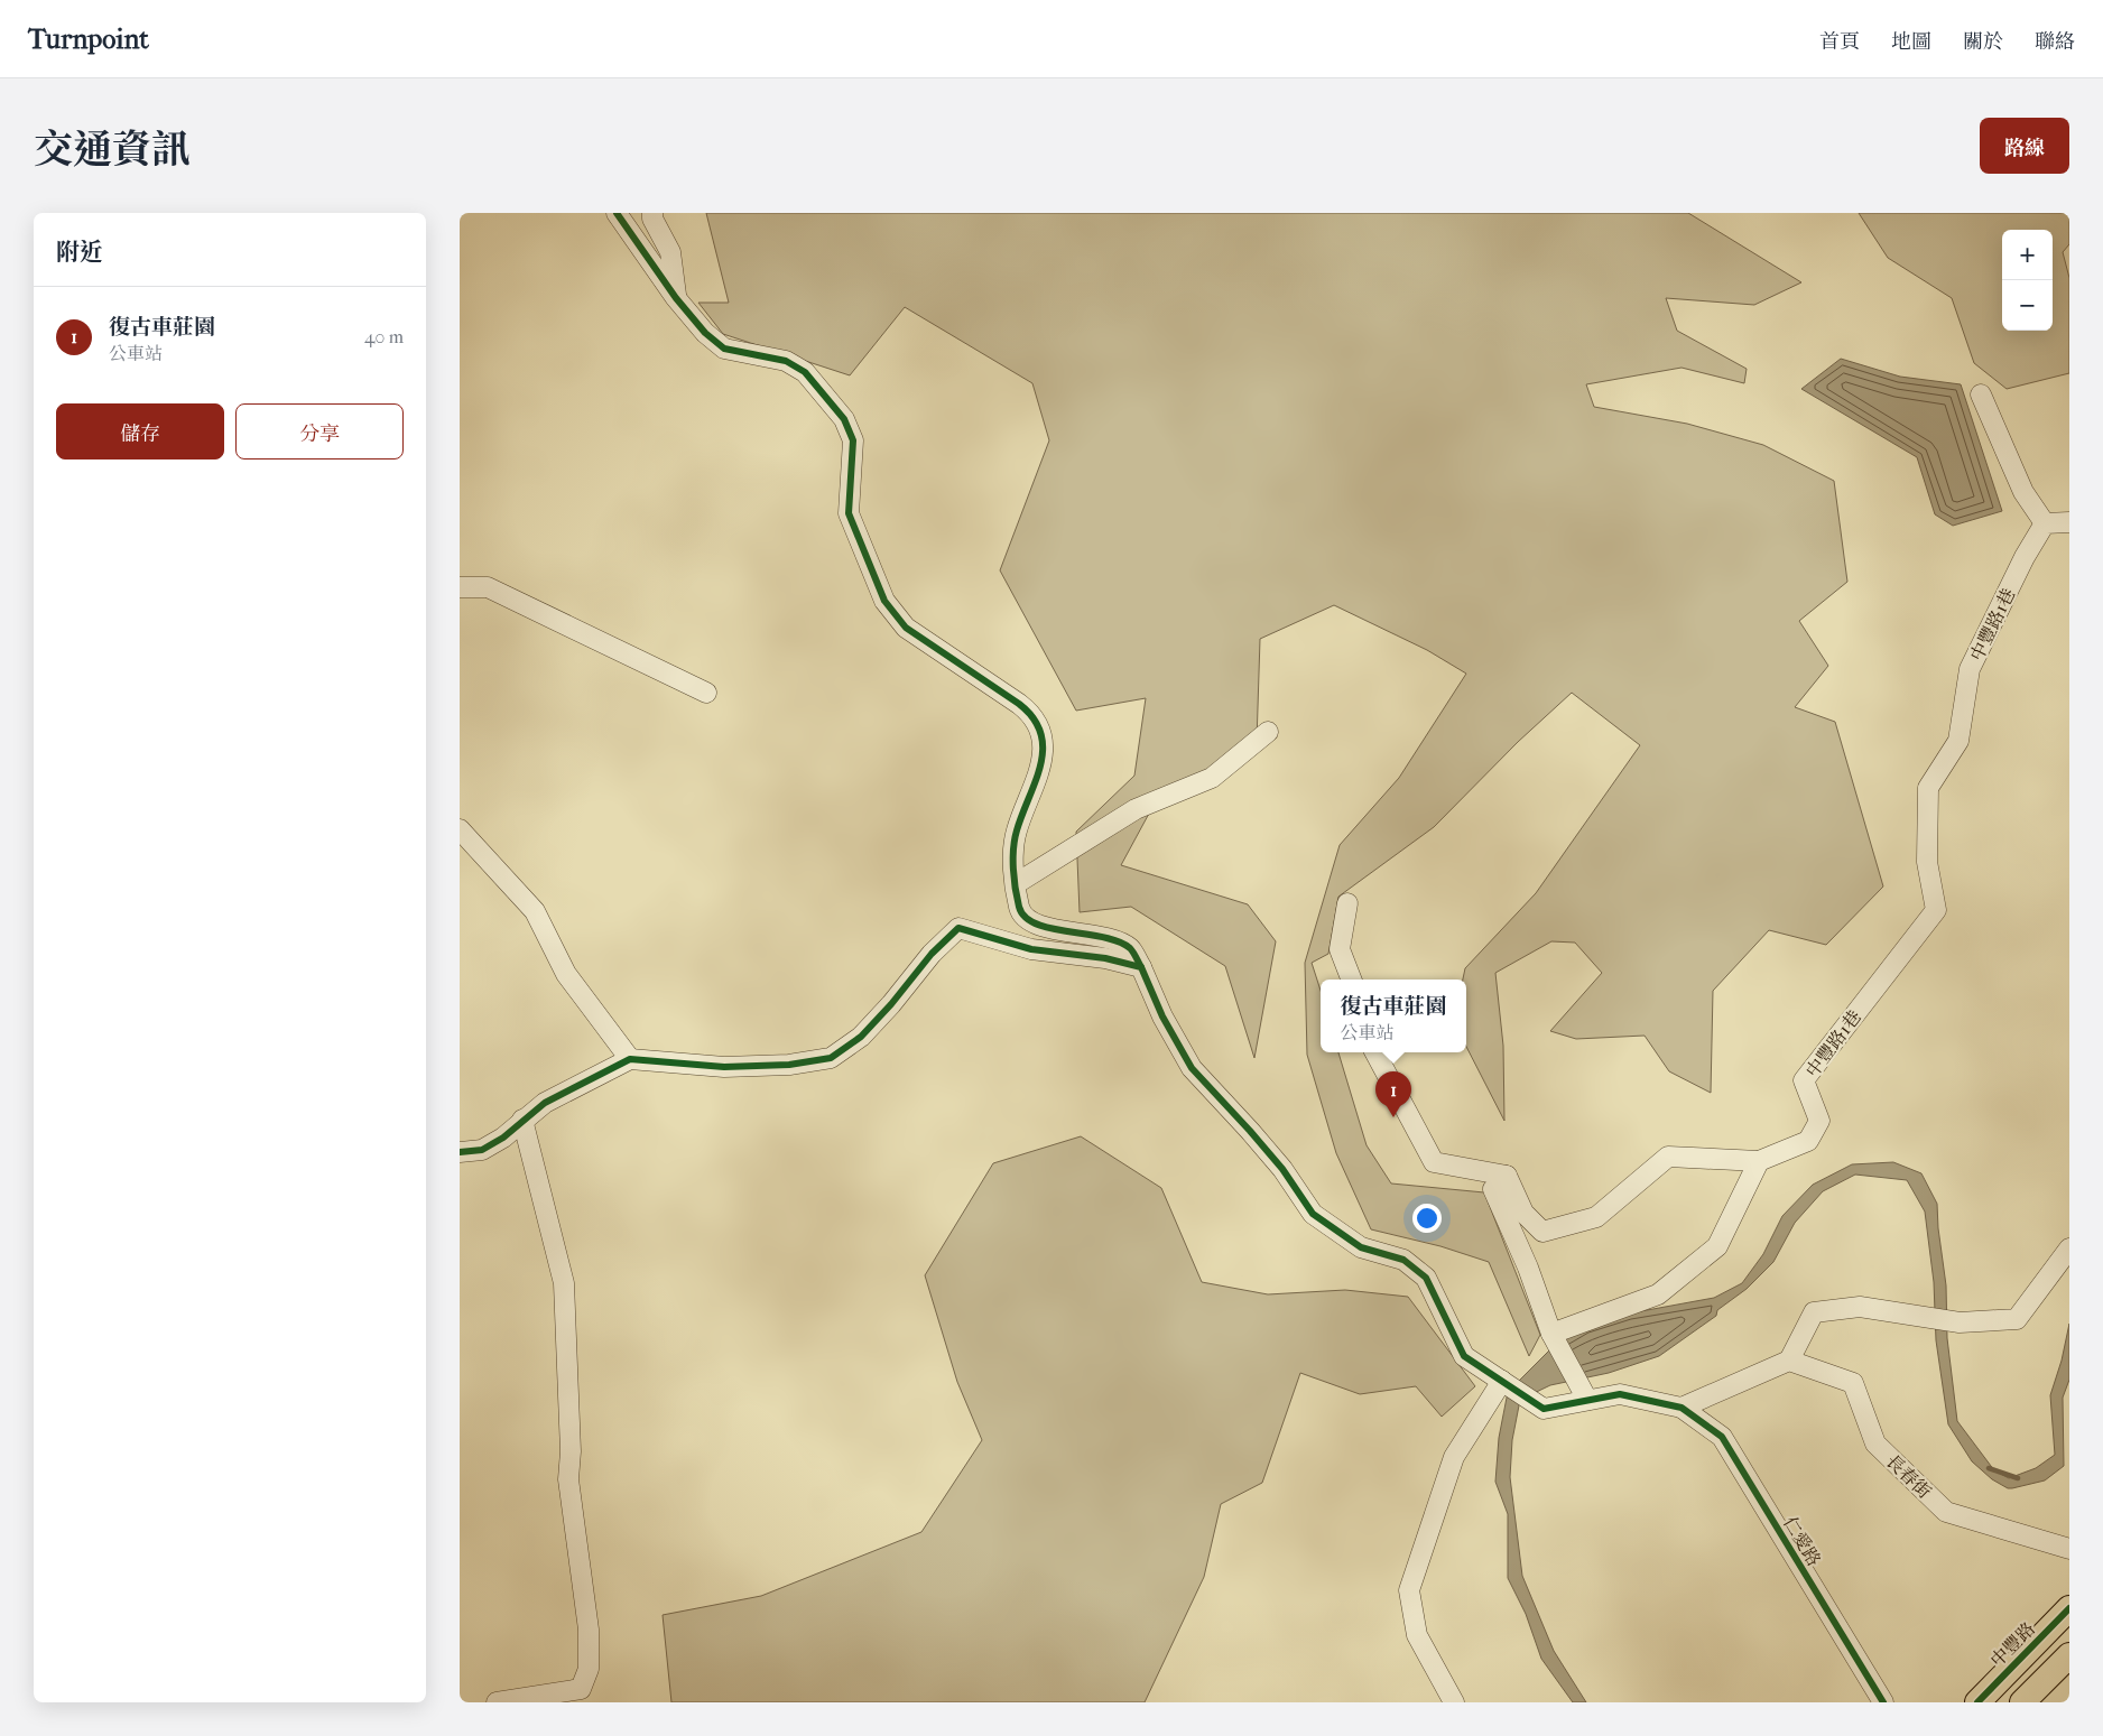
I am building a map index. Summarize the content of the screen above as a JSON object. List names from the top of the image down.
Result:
{
  "streets": {
    "main road": ["中豐路"],
    "street": ["中豐路1巷", "長春街", "仁愛路"]
  },
  "page": {
    "header": "Turnpoint",
    "nav": [
      "首頁",
      "地圖",
      "關於",
      "聯絡"
    ],
    "title": "交通資訊",
    "buttons": [
      "路線",
      ["儲存", "分享"]
    ],
    "heading": "附近",
    "map_buttons": ["+", "−"],
    "list": [
      {
        "mark": "1",
        "name": "復古車莊園",
        "note": "公車站",
        "value": "40 m"
      }
    ],
    "popup": ["復古車莊園", "公車站"],
    "pins": "1"
  }
}
